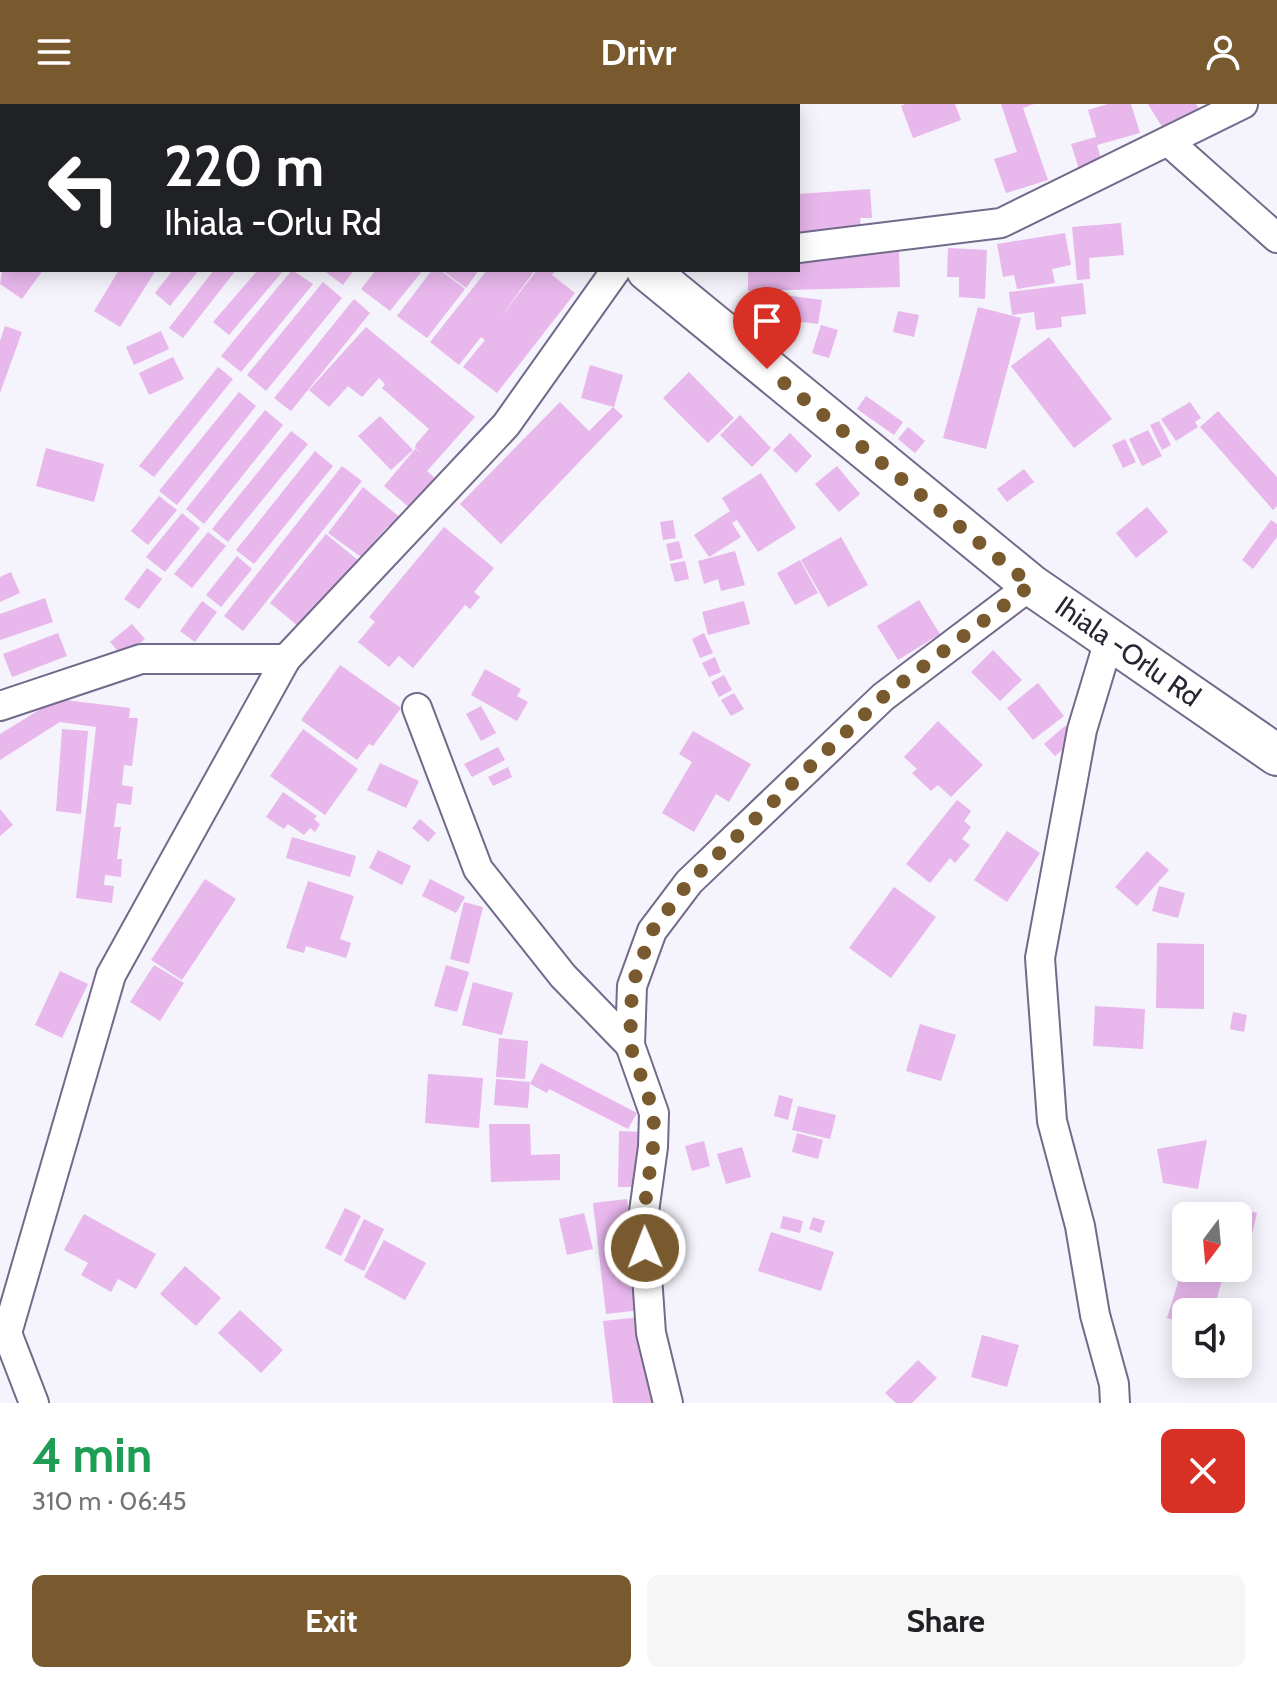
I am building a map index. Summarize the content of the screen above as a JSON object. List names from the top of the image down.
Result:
{
  "streets": {
    "main road": ["Ihiala -Orlu Rd"]
  },
  "north": "bottom",
  "page": {
    "header": "Drivr",
    "turn": ["220 m", "Ihiala -Orlu Rd"],
    "heading": ["4 min", "310 m · 06:45"],
    "buttons": ["Exit", "Share"]
  }
}
